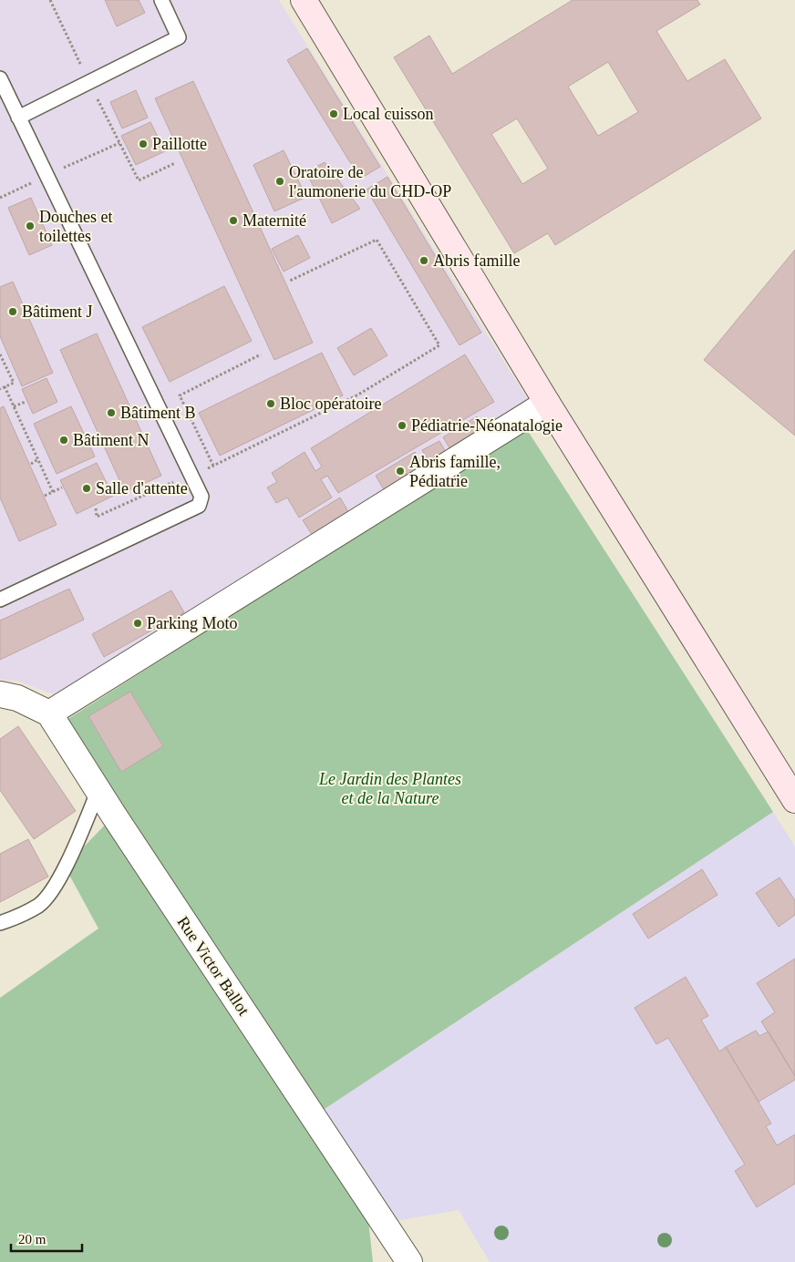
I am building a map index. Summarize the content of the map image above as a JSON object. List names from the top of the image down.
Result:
{
  "streets": {
    "street": ["Rue Victor Ballot"]
  },
  "parks": ["Le Jardin des Plantes et de la Nature"],
  "places": [
    "Local cuisson",
    "Paillotte",
    "Oratoire de l'aumonerie du CHD-OP",
    "Maternité",
    "Douches et toilettes",
    "Abris famille",
    "Bâtiment J",
    "Bloc opératoire",
    "Bâtiment B",
    "Pédiatrie-Néonatalogie",
    "Bâtiment N",
    "Abris famille, Pédiatrie",
    "Salle d'attente",
    "Parking Moto"
  ],
  "scale_bar": "20 m"
}
